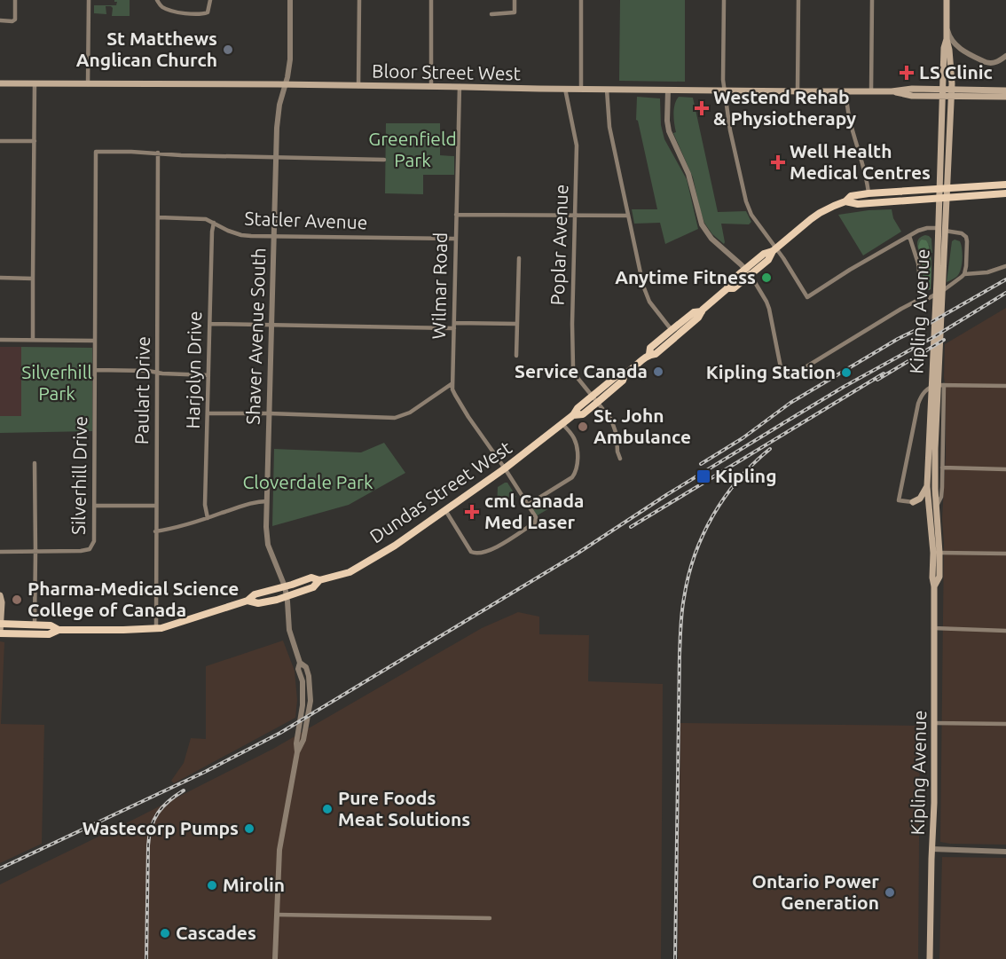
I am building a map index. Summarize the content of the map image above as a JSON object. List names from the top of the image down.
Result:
{
  "streets": {
    "main road": ["Bloor Street West", "Kipling Avenue", "Dundas Street West"],
    "street": [
      "Statler Avenue",
      "Poplar Avenue",
      "Wilmar Road",
      "Shaver Avenue South",
      "Harjolyn Drive",
      "Paulart Drive",
      "Silverhill Drive"
    ]
  },
  "crossings": [
    ["Bloor Street West", "Poplar Avenue"],
    ["Bloor Street West", "Wilmar Road"],
    ["Bloor Street West", "Kipling Avenue"],
    ["Bloor Street West", "Shaver Avenue South"],
    ["Statler Avenue", "Wilmar Road"],
    ["Statler Avenue", "Shaver Avenue South"],
    ["Statler Avenue", "Harjolyn Drive"],
    ["Statler Avenue", "Paulart Drive"],
    ["Poplar Avenue", "Dundas Street West"],
    ["Wilmar Road", "Dundas Street West"],
    ["Kipling Avenue", "Dundas Street West"],
    ["Shaver Avenue South", "Dundas Street West"],
    ["Paulart Drive", "Silverhill Drive"],
    ["Paulart Drive", "Dundas Street West"]
  ],
  "parks": ["Greenfield Park", "Silverhill Park", "Cloverdale Park"],
  "places": {
    "other": [
      "St Matthews Anglican Church",
      "Anytime Fitness",
      "Service Canada",
      "Kipling Station",
      "St. John Ambulance",
      "Pharma-Medical Science College of Canada",
      "Pure Foods Meat Solutions",
      "Wastecorp Pumps",
      "Mirolin",
      "Ontario Power Generation",
      "Cascades"
    ],
    "health": [
      "LS Clinic",
      "Westend Rehab & Physiotherapy",
      "Well Health Medical Centres",
      "cml Canada Med Laser"
    ],
    "transit": ["Kipling"]
  }
}
